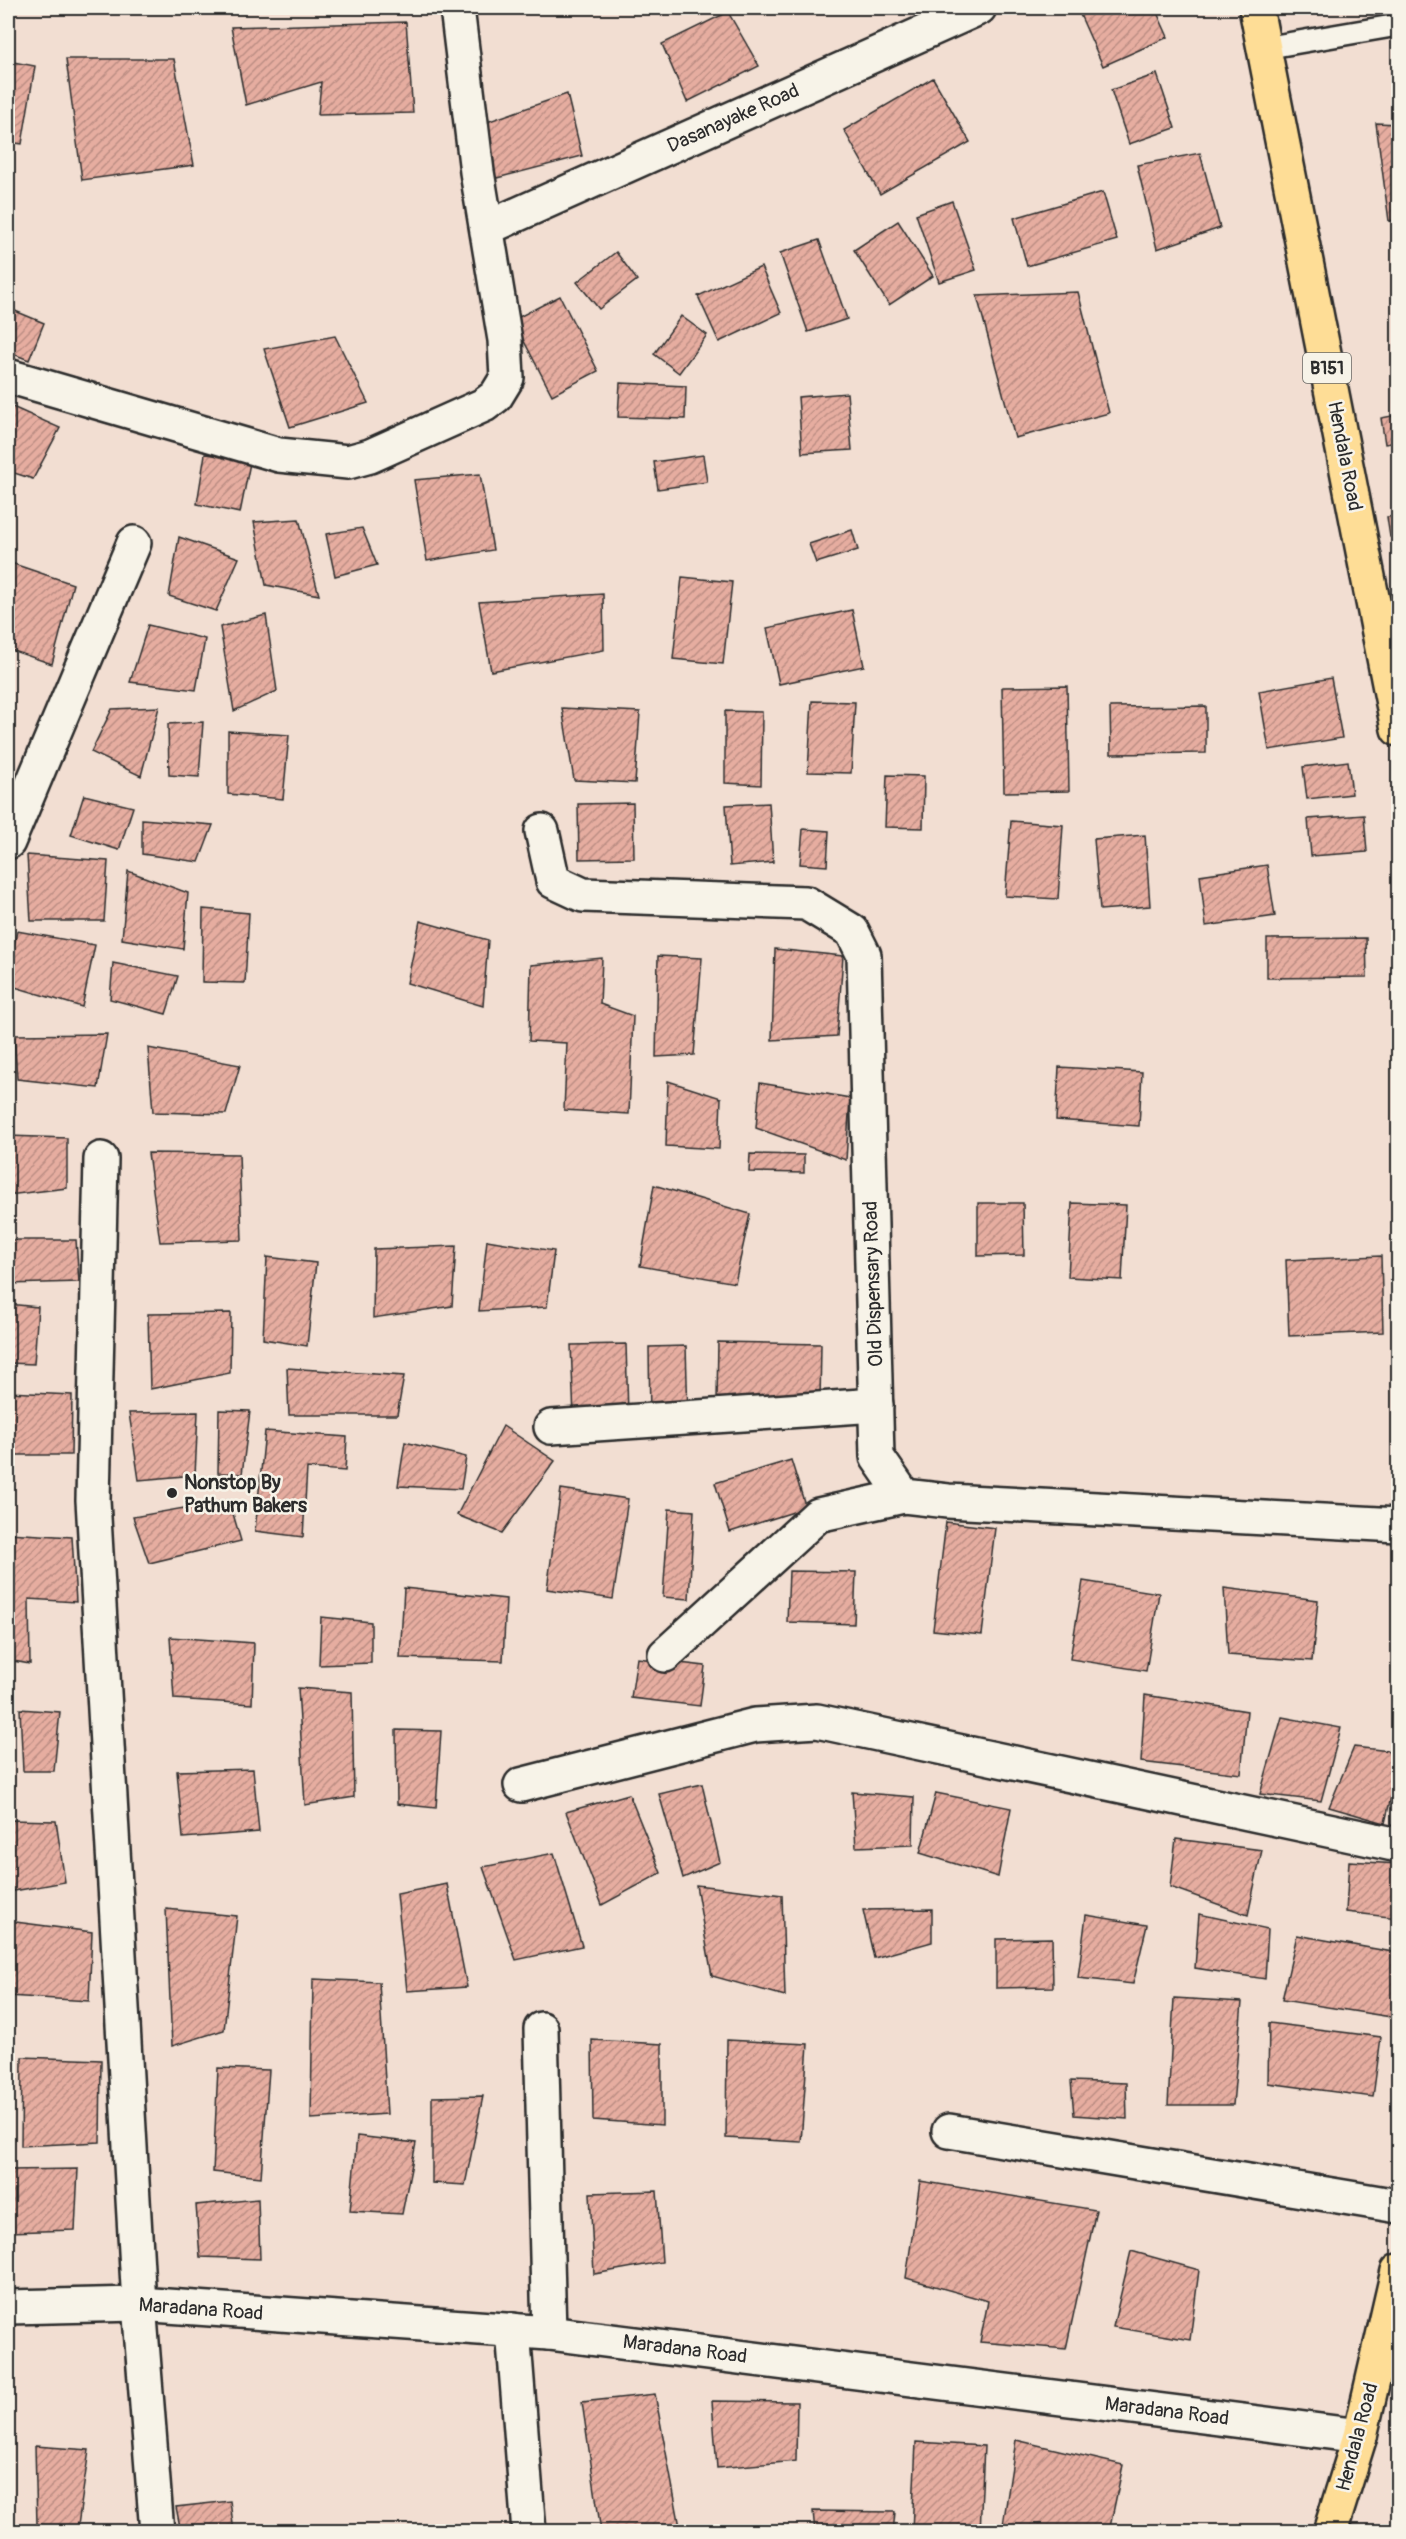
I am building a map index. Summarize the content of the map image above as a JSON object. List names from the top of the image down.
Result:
{
  "streets": {
    "main road": ["B151", "Hendala Road"],
    "street": ["Dasanayake Road", "Old Dispensary Road", "Maradana Road"]
  },
  "crossings": [
    ["Hendala Road", "Maradana Road"]
  ],
  "places": ["Nonstop By Pathum Bakers"]
}
